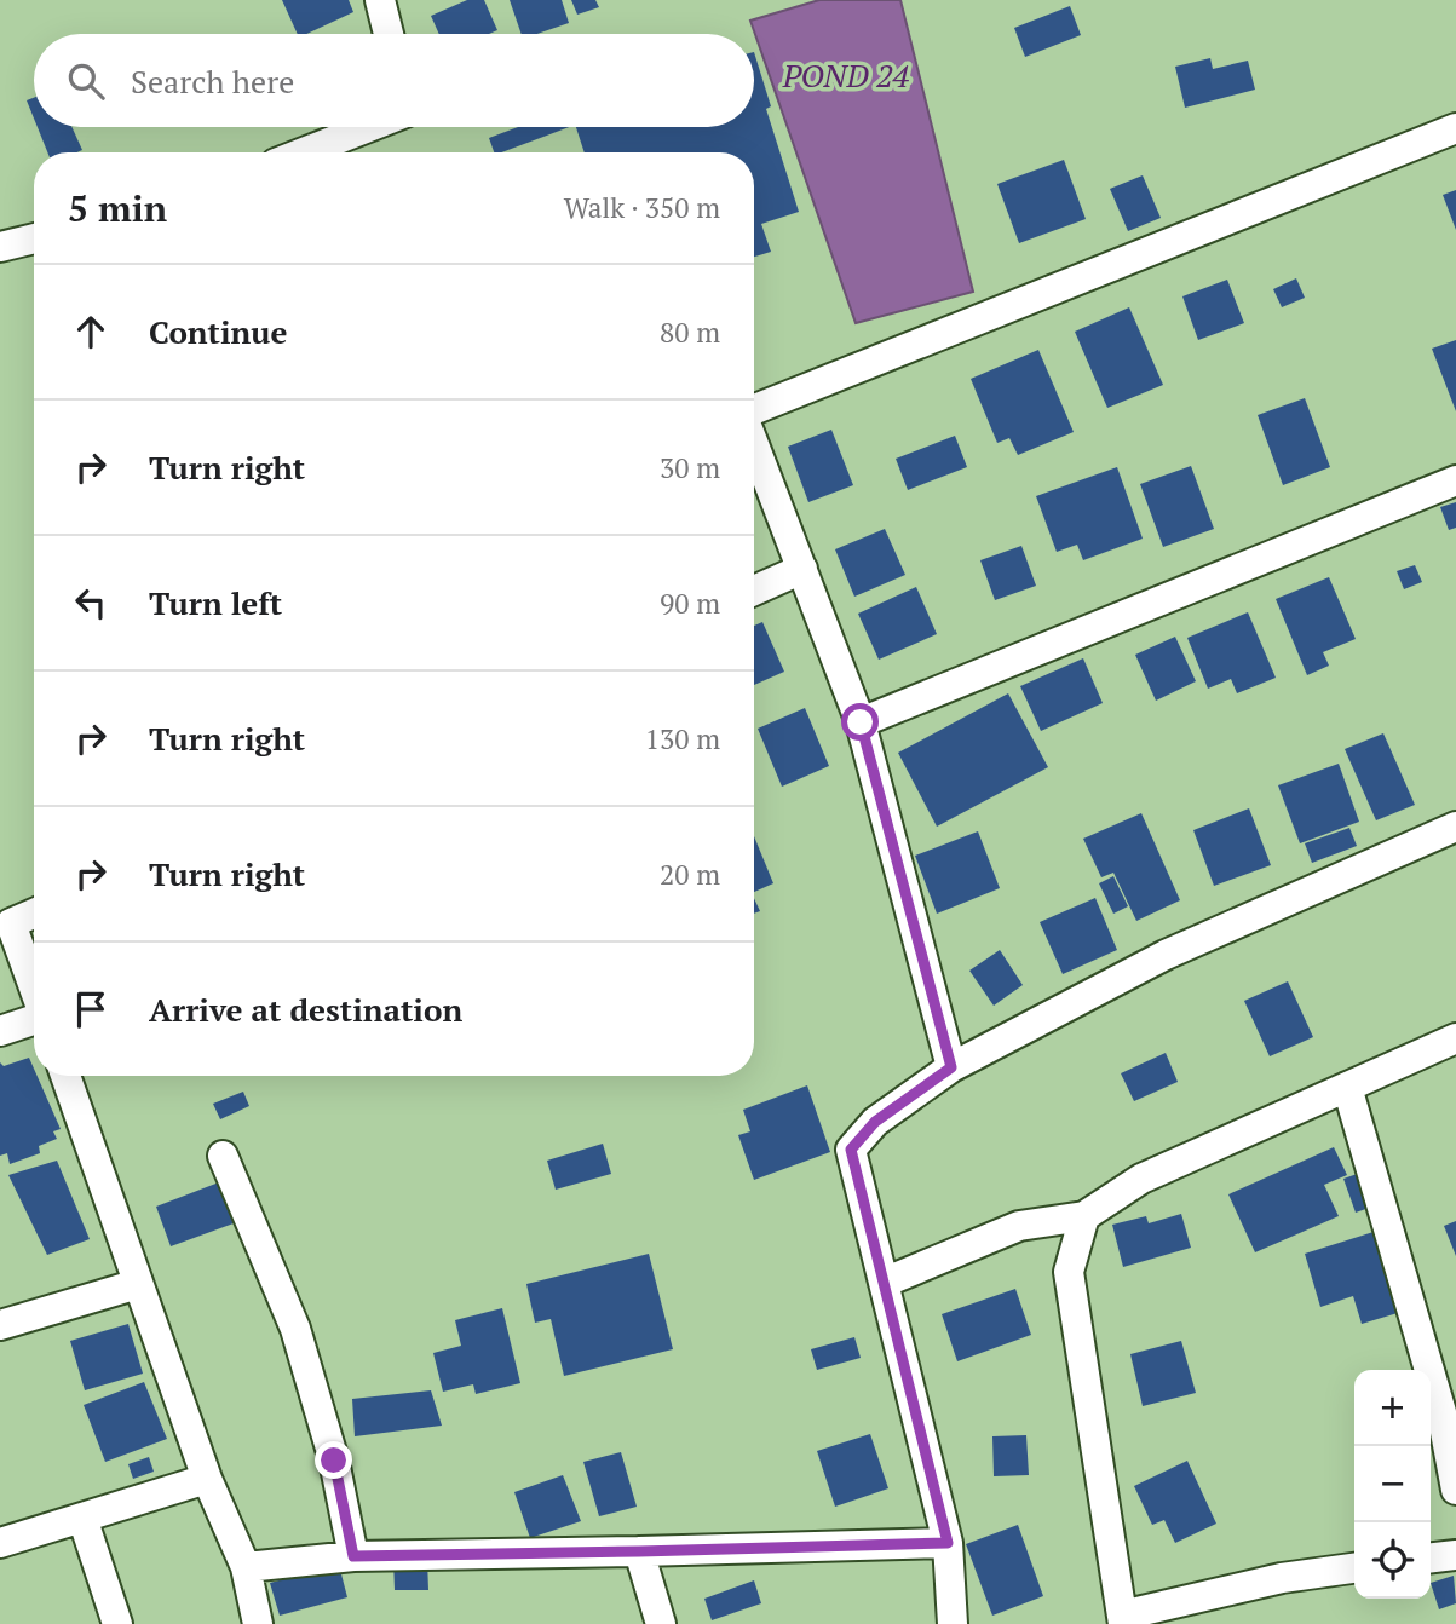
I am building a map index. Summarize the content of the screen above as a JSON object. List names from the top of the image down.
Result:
{
  "water": ["POND 24"],
  "page": {
    "search": "Search here",
    "heading": ["5 min", "Walk · 350 m"],
    "list": [
      ["Continue", "80 m"],
      ["Turn right", "30 m"],
      ["Turn left", "90 m"],
      ["Turn right", "130 m"],
      ["Turn right", "20 m"],
      "Arrive at destination"
    ],
    "map_buttons": ["+", "−"]
  }
}
